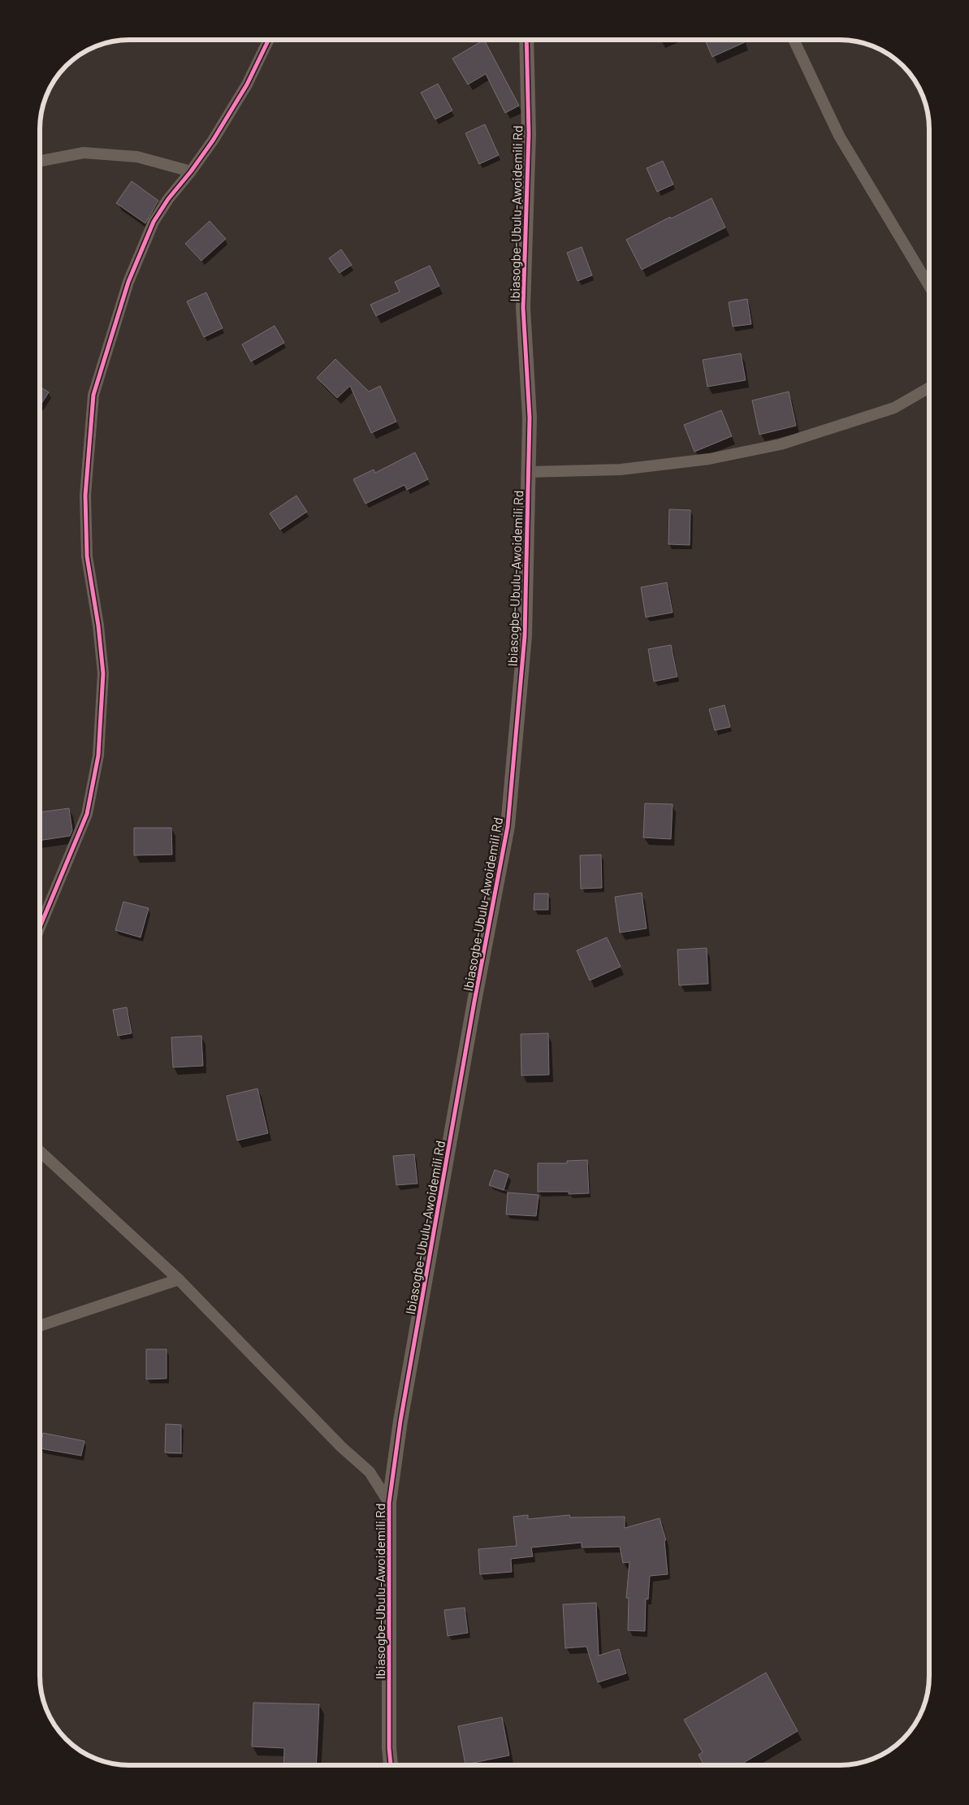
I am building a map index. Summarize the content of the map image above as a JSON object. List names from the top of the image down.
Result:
{
  "streets": {
    "street": ["Ibiasogbe-Ubulu-Awoidemili Rd"]
  }
}
